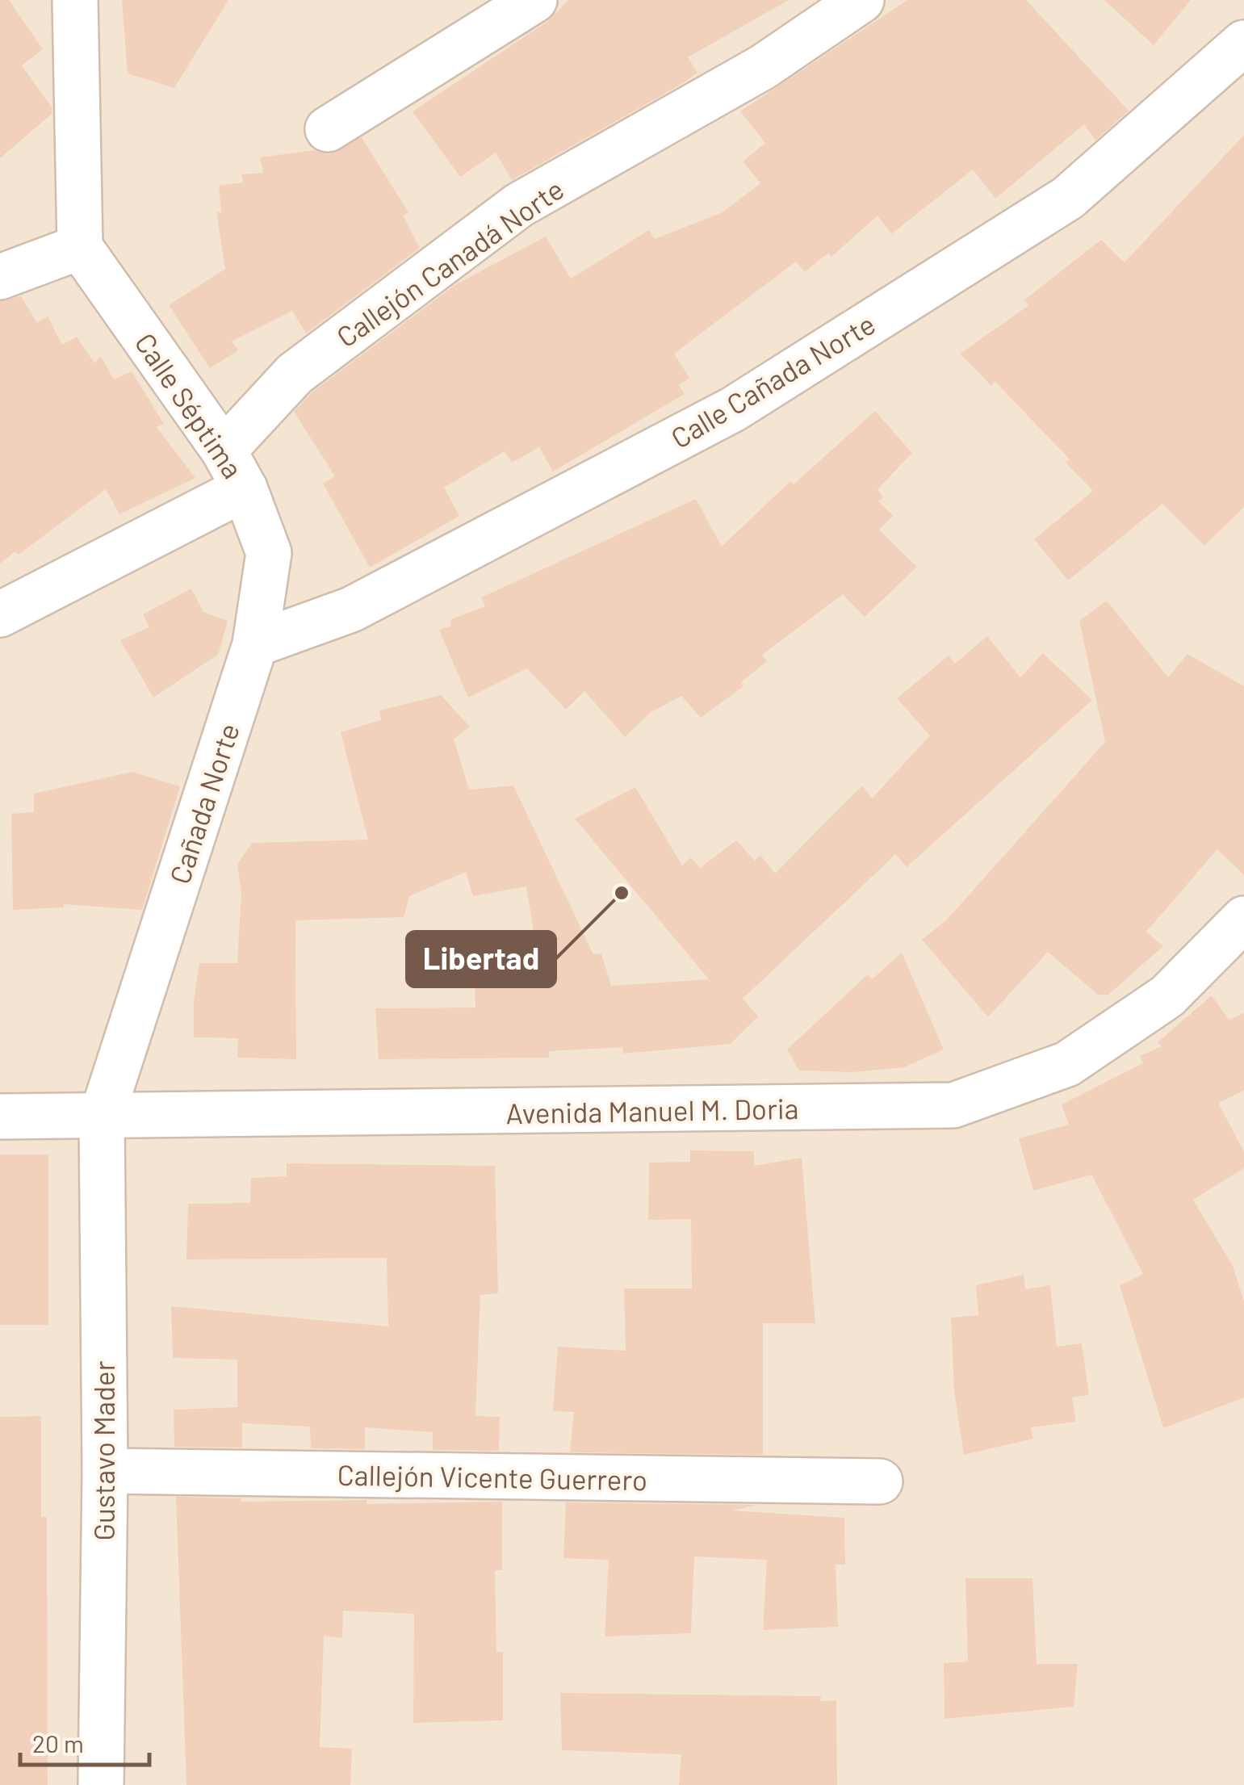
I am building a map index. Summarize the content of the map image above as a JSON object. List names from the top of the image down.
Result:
{
  "streets": {
    "street": [
      "Callejón Canadá Norte",
      "Calle Cañada Norte",
      "Calle Séptima",
      "Cañada Norte",
      "Avenida Manuel M. Doria",
      "Gustavo Mader",
      "Callejón Vicente Guerrero"
    ]
  },
  "crossings": [
    ["Callejón Canadá Norte", "Calle Séptima"],
    ["Callejón Canadá Norte", "Cañada Norte"],
    ["Calle Cañada Norte", "Cañada Norte"],
    ["Calle Séptima", "Cañada Norte"],
    ["Cañada Norte", "Avenida Manuel M. Doria"],
    ["Cañada Norte", "Gustavo Mader"],
    ["Avenida Manuel M. Doria", "Gustavo Mader"],
    ["Gustavo Mader", "Callejón Vicente Guerrero"]
  ],
  "places": ["Libertad"],
  "scale_bar": "20 m"
}
